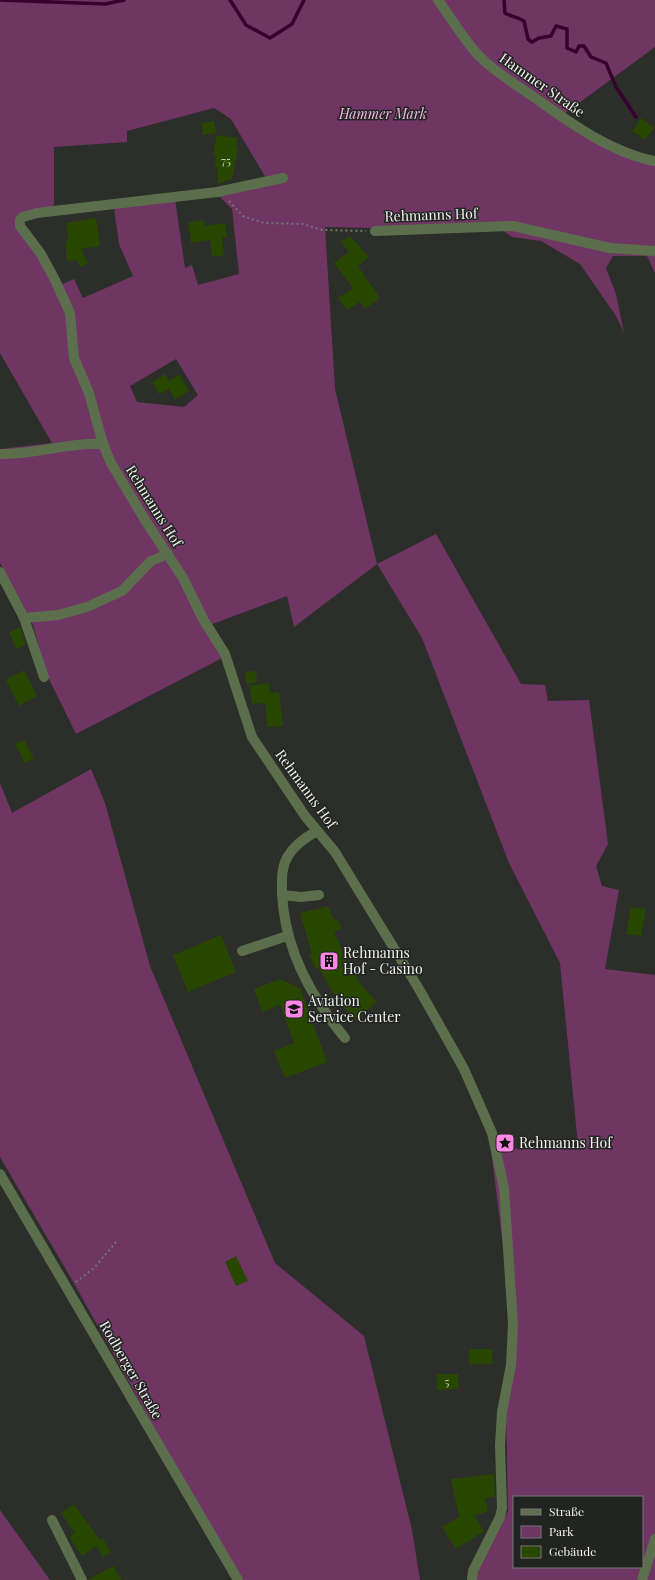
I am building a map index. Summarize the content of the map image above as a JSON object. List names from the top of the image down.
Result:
{
  "streets": {
    "street": ["Hammer Straße", "Rehmanns Hof", "Rodberger Straße"]
  },
  "parks": ["Hammer Mark"],
  "places": {
    "building": ["Rehmanns Hof - Casino"],
    "school or university": ["Aviation Service Center"],
    "place": ["Rehmanns Hof"]
  },
  "house_numbers": ["75", "5"],
  "legend": ["Straße", "Park", "Gebäude"]
}
